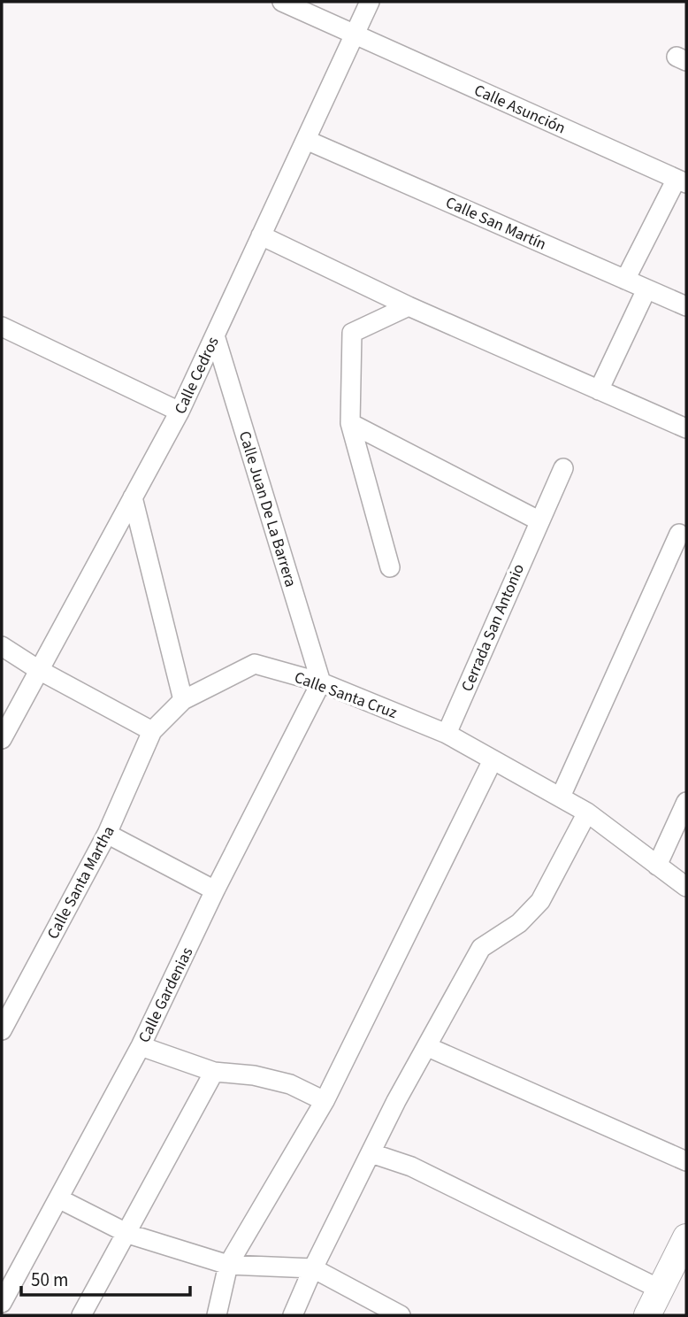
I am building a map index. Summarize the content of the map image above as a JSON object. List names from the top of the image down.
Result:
{
  "streets": {
    "street": [
      "Calle Asunción",
      "Calle San Martín",
      "Calle Cedros",
      "Calle Juan De La Barrera",
      "Cerrada San Antonio",
      "Calle Santa Cruz",
      "Calle Santa Martha",
      "Calle Gardenias"
    ]
  },
  "crossings": [
    ["Calle Asunción", "Calle Cedros"],
    ["Calle San Martín", "Calle Cedros"],
    ["Calle Cedros", "Calle Juan De La Barrera"],
    ["Calle Juan De La Barrera", "Calle Santa Cruz"],
    ["Calle Juan De La Barrera", "Calle Gardenias"],
    ["Cerrada San Antonio", "Calle Santa Cruz"],
    ["Calle Santa Cruz", "Calle Santa Martha"],
    ["Calle Santa Cruz", "Calle Gardenias"]
  ],
  "scale_bar": "50 m"
}
